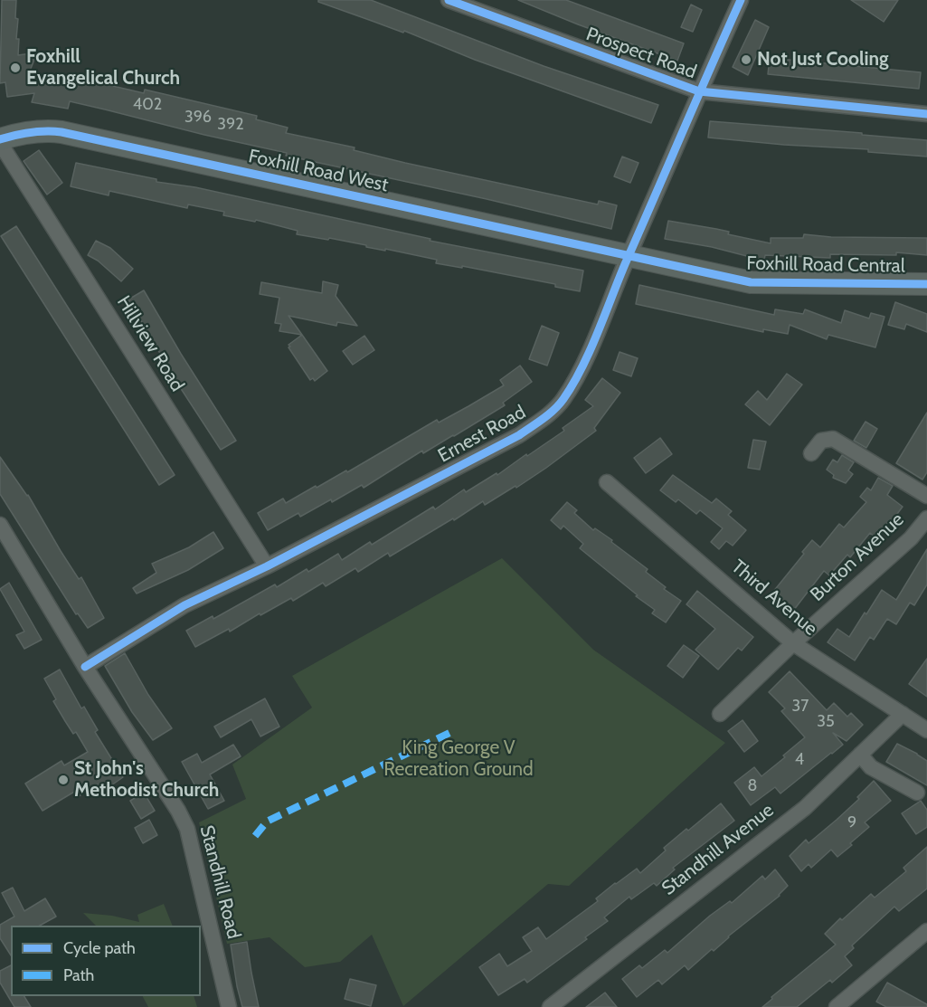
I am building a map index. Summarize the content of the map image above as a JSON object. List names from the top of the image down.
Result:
{
  "streets": {
    "street": [
      "Prospect Road",
      "Foxhill Road West",
      "Foxhill Road Central",
      "Hillview Road",
      "Ernest Road",
      "Burton Avenue",
      "Third Avenue",
      "Standhill Avenue",
      "Standhill Road"
    ]
  },
  "crossings": [
    ["Prospect Road", "Ernest Road"],
    ["Foxhill Road West", "Foxhill Road Central"],
    ["Foxhill Road West", "Ernest Road"],
    ["Foxhill Road Central", "Ernest Road"],
    ["Hillview Road", "Ernest Road"],
    ["Ernest Road", "Standhill Road"],
    ["Burton Avenue", "Third Avenue"],
    ["Third Avenue", "Standhill Avenue"]
  ],
  "parks": ["King George V Recreation Ground"],
  "places": ["Not Just Cooling", "Foxhill Evangelical Church", "St John's Methodist Church"],
  "house_numbers": [
    "402",
    "396",
    "392",
    "37",
    "35",
    "4",
    "8",
    "9"
  ],
  "legend": ["Cycle path", "Path"]
}
